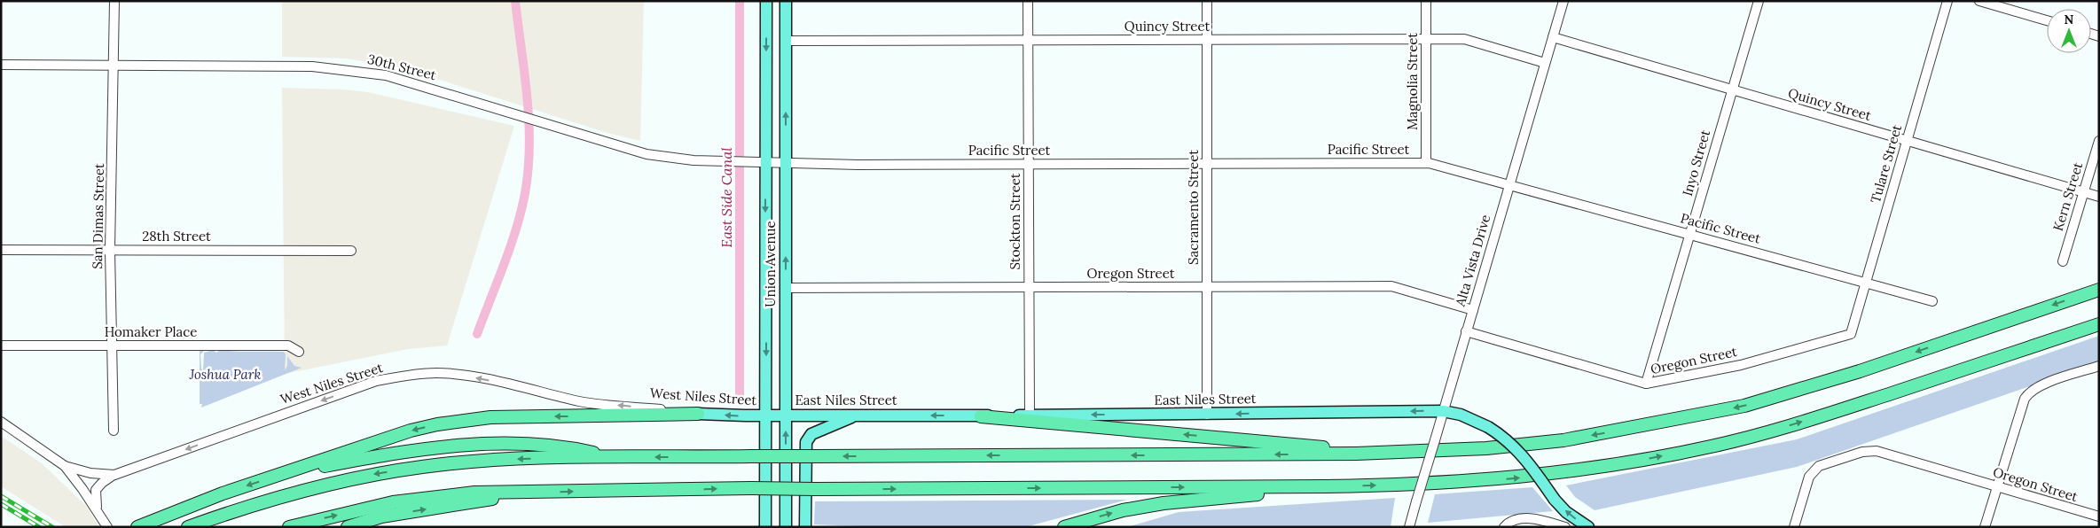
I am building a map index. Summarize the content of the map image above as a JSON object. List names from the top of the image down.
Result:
{
  "streets": {
    "main road": ["Union Avenue", "West Niles Street", "East Niles Street"],
    "street": [
      "Quincy Street",
      "30th Street",
      "Magnolia Street",
      "Pacific Street",
      "Inyo Street",
      "Tulare Street",
      "Kern Street",
      "Sacramento Street",
      "San Dimas Street",
      "Stockton Street",
      "28th Street",
      "Alta Vista Drive",
      "Oregon Street",
      "Homaker Place"
    ]
  },
  "crossings": [
    ["Quincy Street", "Magnolia Street"],
    ["Quincy Street", "Inyo Street"],
    ["Quincy Street", "Tulare Street"],
    ["Quincy Street", "Kern Street"],
    ["Quincy Street", "Sacramento Street"],
    ["Quincy Street", "Stockton Street"],
    ["Quincy Street", "Alta Vista Drive"],
    ["Quincy Street", "Union Avenue"],
    ["30th Street", "Pacific Street"],
    ["30th Street", "San Dimas Street"],
    ["30th Street", "Union Avenue"],
    ["Magnolia Street", "Pacific Street"],
    ["Pacific Street", "Inyo Street"],
    ["Pacific Street", "Tulare Street"],
    ["Pacific Street", "Sacramento Street"],
    ["Pacific Street", "Stockton Street"],
    ["Pacific Street", "Alta Vista Drive"],
    ["Pacific Street", "Union Avenue"],
    ["Inyo Street", "Oregon Street"],
    ["Tulare Street", "Oregon Street"],
    ["Sacramento Street", "Oregon Street"],
    ["Sacramento Street", "East Niles Street"],
    ["San Dimas Street", "28th Street"],
    ["San Dimas Street", "Homaker Place"],
    ["Stockton Street", "Oregon Street"],
    ["Stockton Street", "East Niles Street"],
    ["Alta Vista Drive", "Oregon Street"],
    ["Alta Vista Drive", "East Niles Street"],
    ["Union Avenue", "Oregon Street"],
    ["Union Avenue", "West Niles Street"],
    ["Union Avenue", "East Niles Street"],
    ["West Niles Street", "East Niles Street"]
  ],
  "one_way": ["West Niles Street", "East Niles Street"],
  "water": ["East Side Canal"],
  "parks": ["Joshua Park"],
  "north": "top"
}
